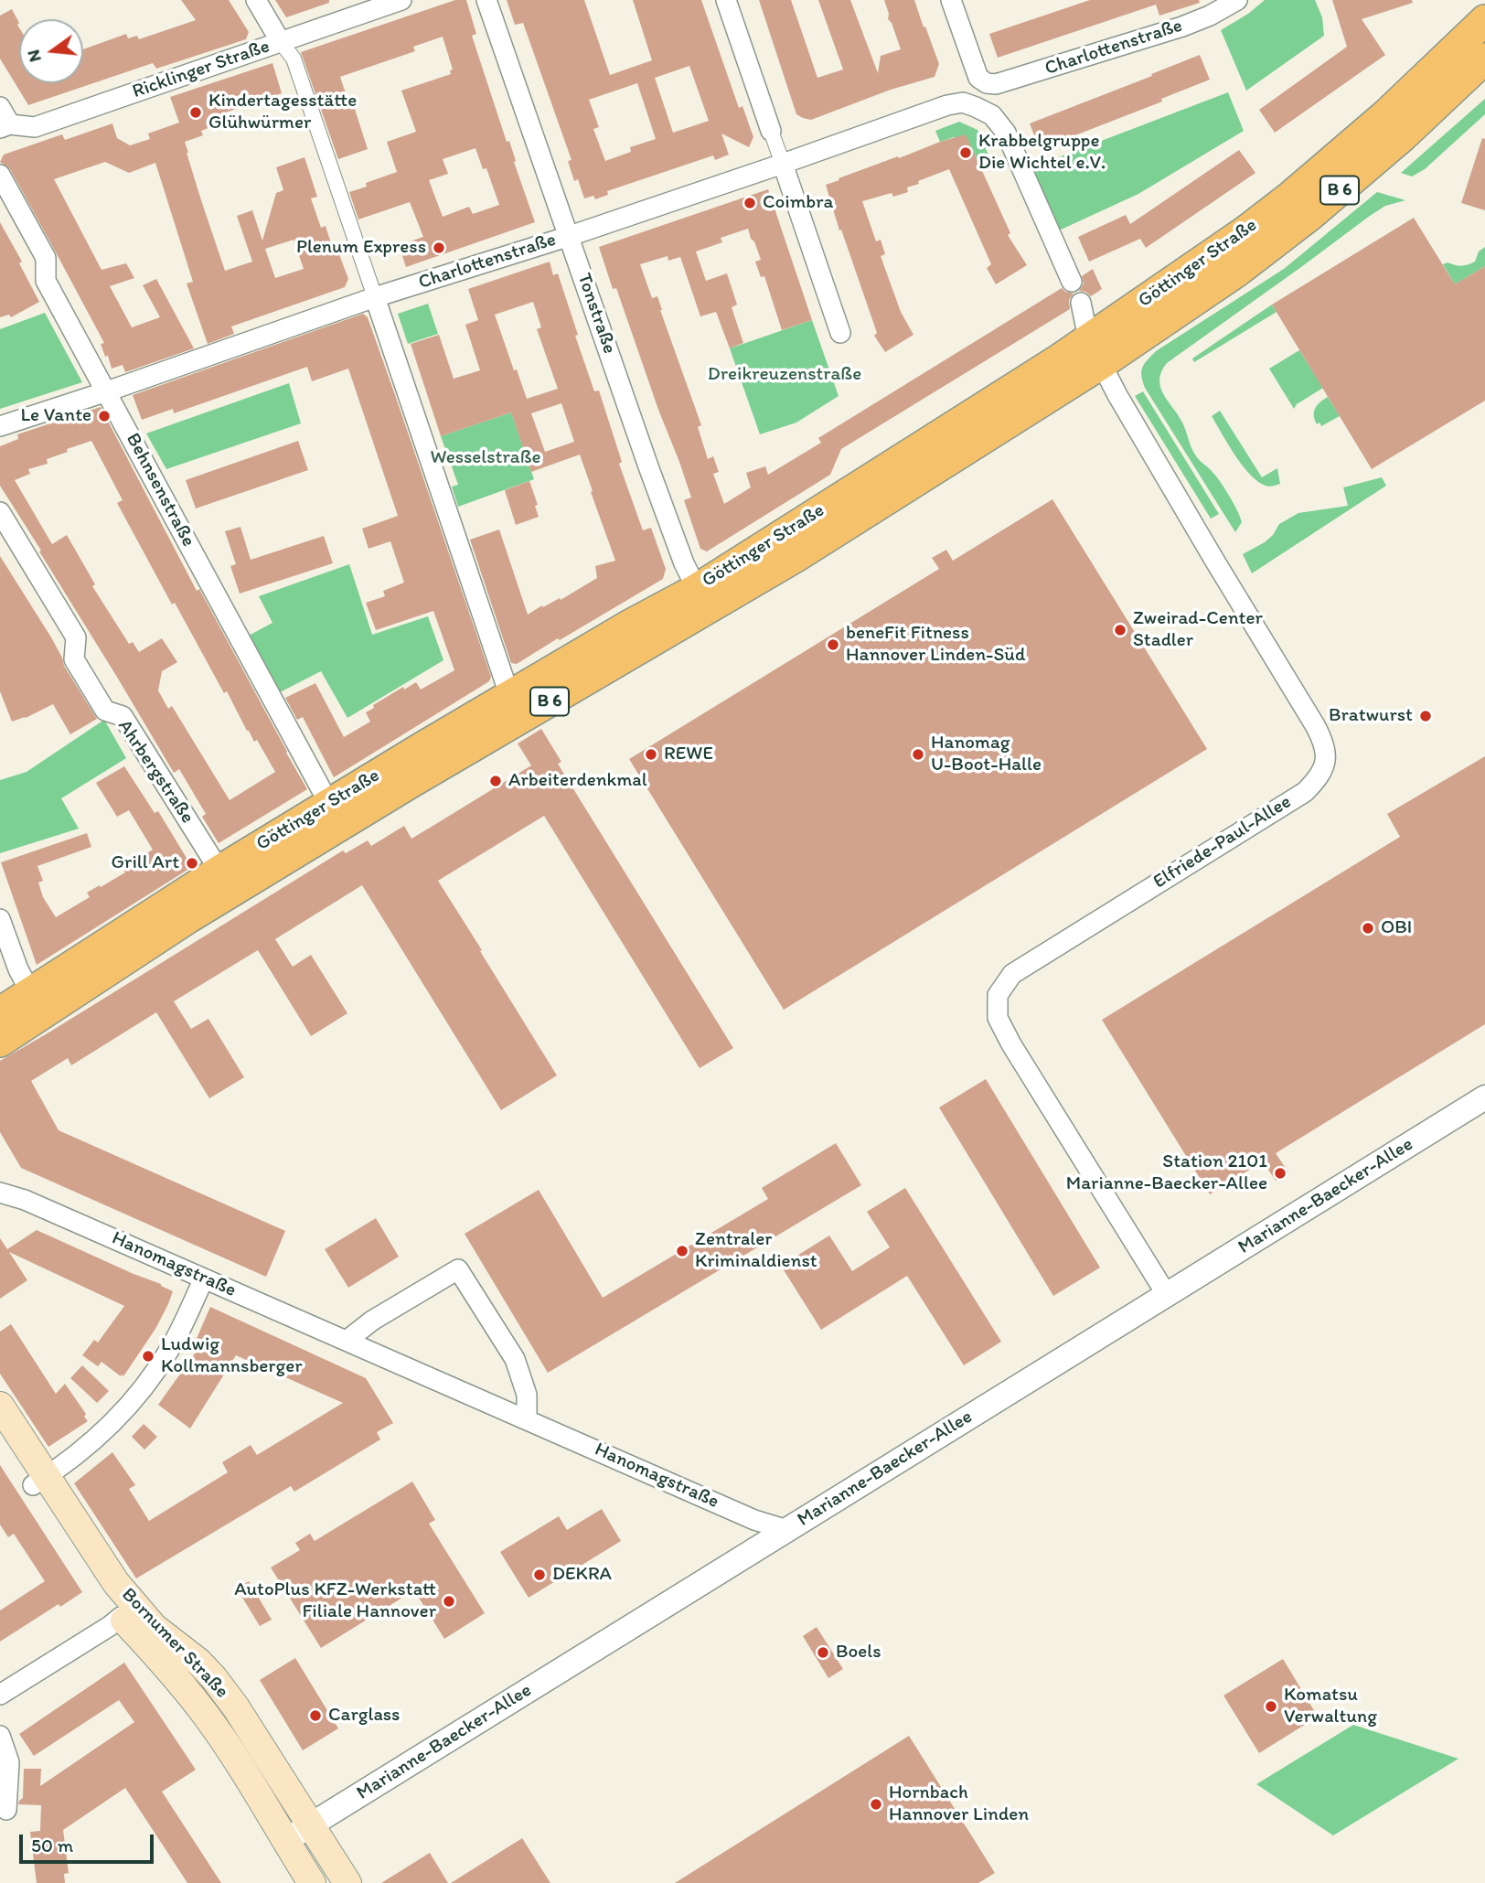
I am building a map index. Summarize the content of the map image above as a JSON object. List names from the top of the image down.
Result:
{
  "streets": {
    "main road": ["B 6", "Göttinger Straße", "Bornumer Straße"],
    "street": [
      "Charlottenstraße",
      "Ricklinger Straße",
      "Tonstraße",
      "Behnsenstraße",
      "Ahrbergstraße",
      "Elfriede-Paul-Allee",
      "Marianne-Baecker-Allee",
      "Hanomagstraße"
    ]
  },
  "crossings": [
    ["Charlottenstraße", "Tonstraße"],
    ["Charlottenstraße", "Behnsenstraße"],
    ["Göttinger Straße", "Tonstraße"],
    ["Göttinger Straße", "Behnsenstraße"],
    ["Göttinger Straße", "Ahrbergstraße"],
    ["Göttinger Straße", "Elfriede-Paul-Allee"],
    ["Elfriede-Paul-Allee", "Marianne-Baecker-Allee"],
    ["Marianne-Baecker-Allee", "Hanomagstraße"],
    ["Marianne-Baecker-Allee", "Bornumer Straße"]
  ],
  "parks": ["Dreikreuzenstraße", "Wesselstraße"],
  "places": [
    "Kindertagesstätte Glühwürmer",
    "Krabbelgruppe Die Wichtel e.V.",
    "Coimbra",
    "Plenum Express",
    "Le Vante",
    "Zweirad-Center Stadler",
    "beneFit Fitness Hannover Linden-Süd",
    "Bratwurst",
    "REWE",
    "Hanomag U-Boot-Halle",
    "Arbeiterdenkmal",
    "Grill Art",
    "OBI",
    "Station 2101 Marianne-Baecker-Allee",
    "Zentraler Kriminaldienst",
    "Ludwig Kollmannsberger",
    "DEKRA",
    "AutoPlus KFZ-Werkstatt Filiale Hannover",
    "Boels",
    "Komatsu Verwaltung",
    "Carglass",
    "Hornbach Hannover Linden"
  ],
  "scale_bar": "50 m",
  "north": "left"
}
